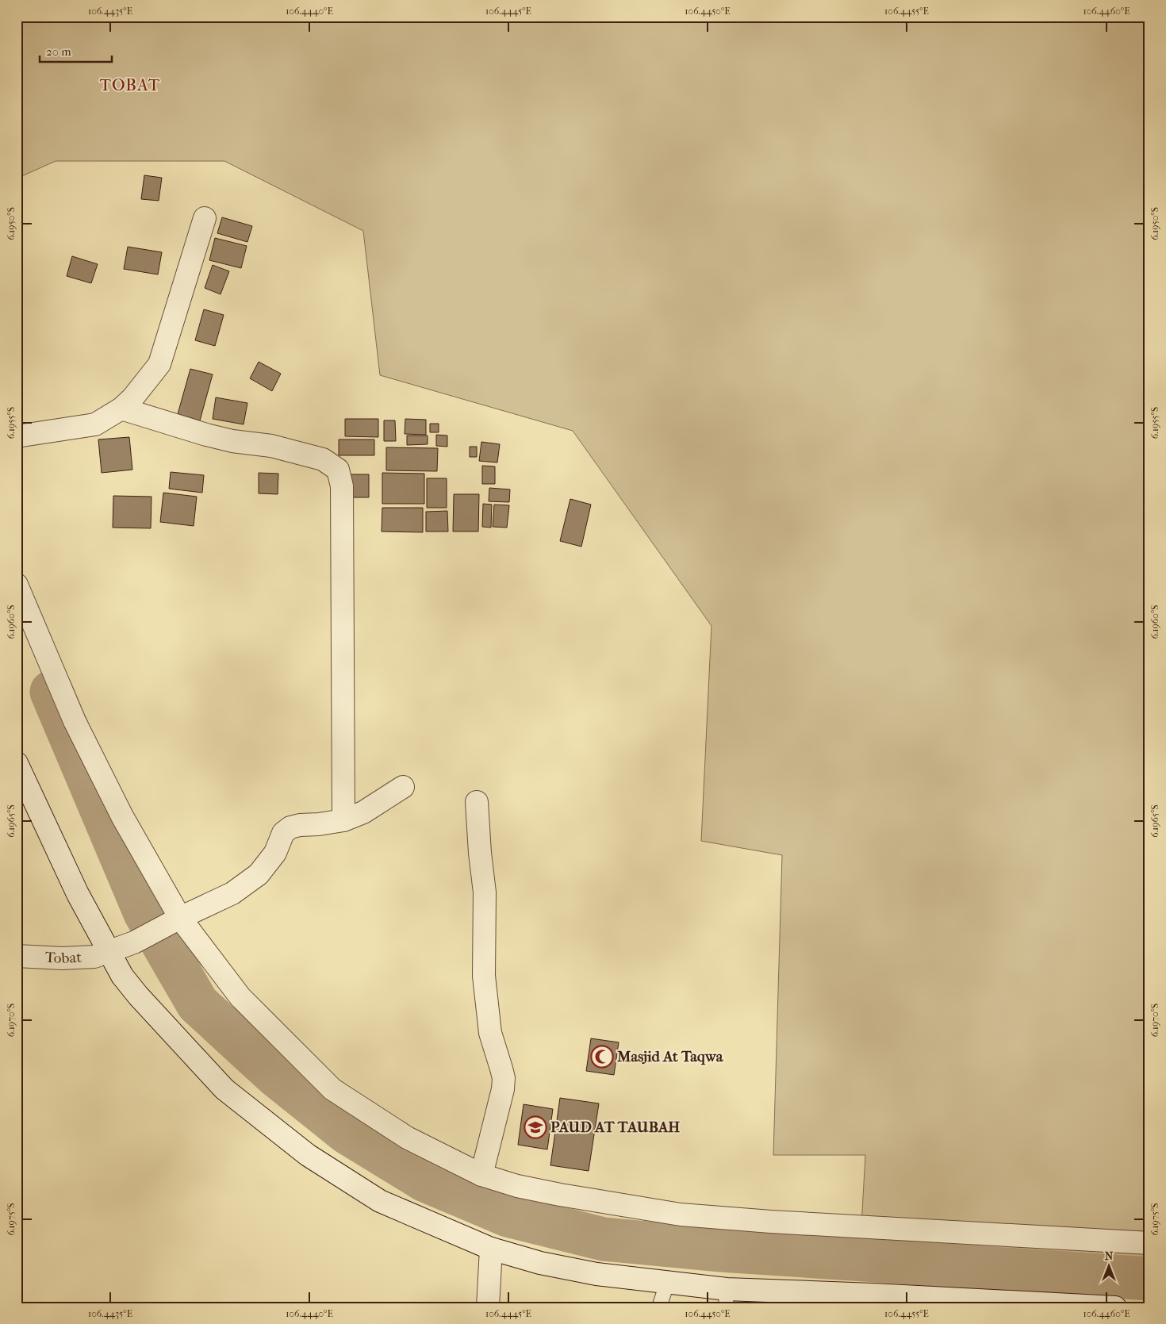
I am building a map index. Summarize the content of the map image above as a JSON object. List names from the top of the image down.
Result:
{
  "streets": {
    "street": ["Tobat"]
  },
  "districts": ["TOBAT"],
  "places": {
    "mosque": ["Masjid At Taqwa"],
    "school or university": ["PAUD AT TAUBAH"]
  },
  "scale_bar": "20 m",
  "north": "top",
  "coordinates": [
    "106.4435°E",
    "106.4440°E",
    "106.4445°E",
    "106.4450°E",
    "106.4455°E",
    "106.4460°E",
    "6.1950°S",
    "6.1955°S",
    "6.1960°S",
    "6.1965°S",
    "6.1970°S",
    "6.1975°S"
  ]
}
